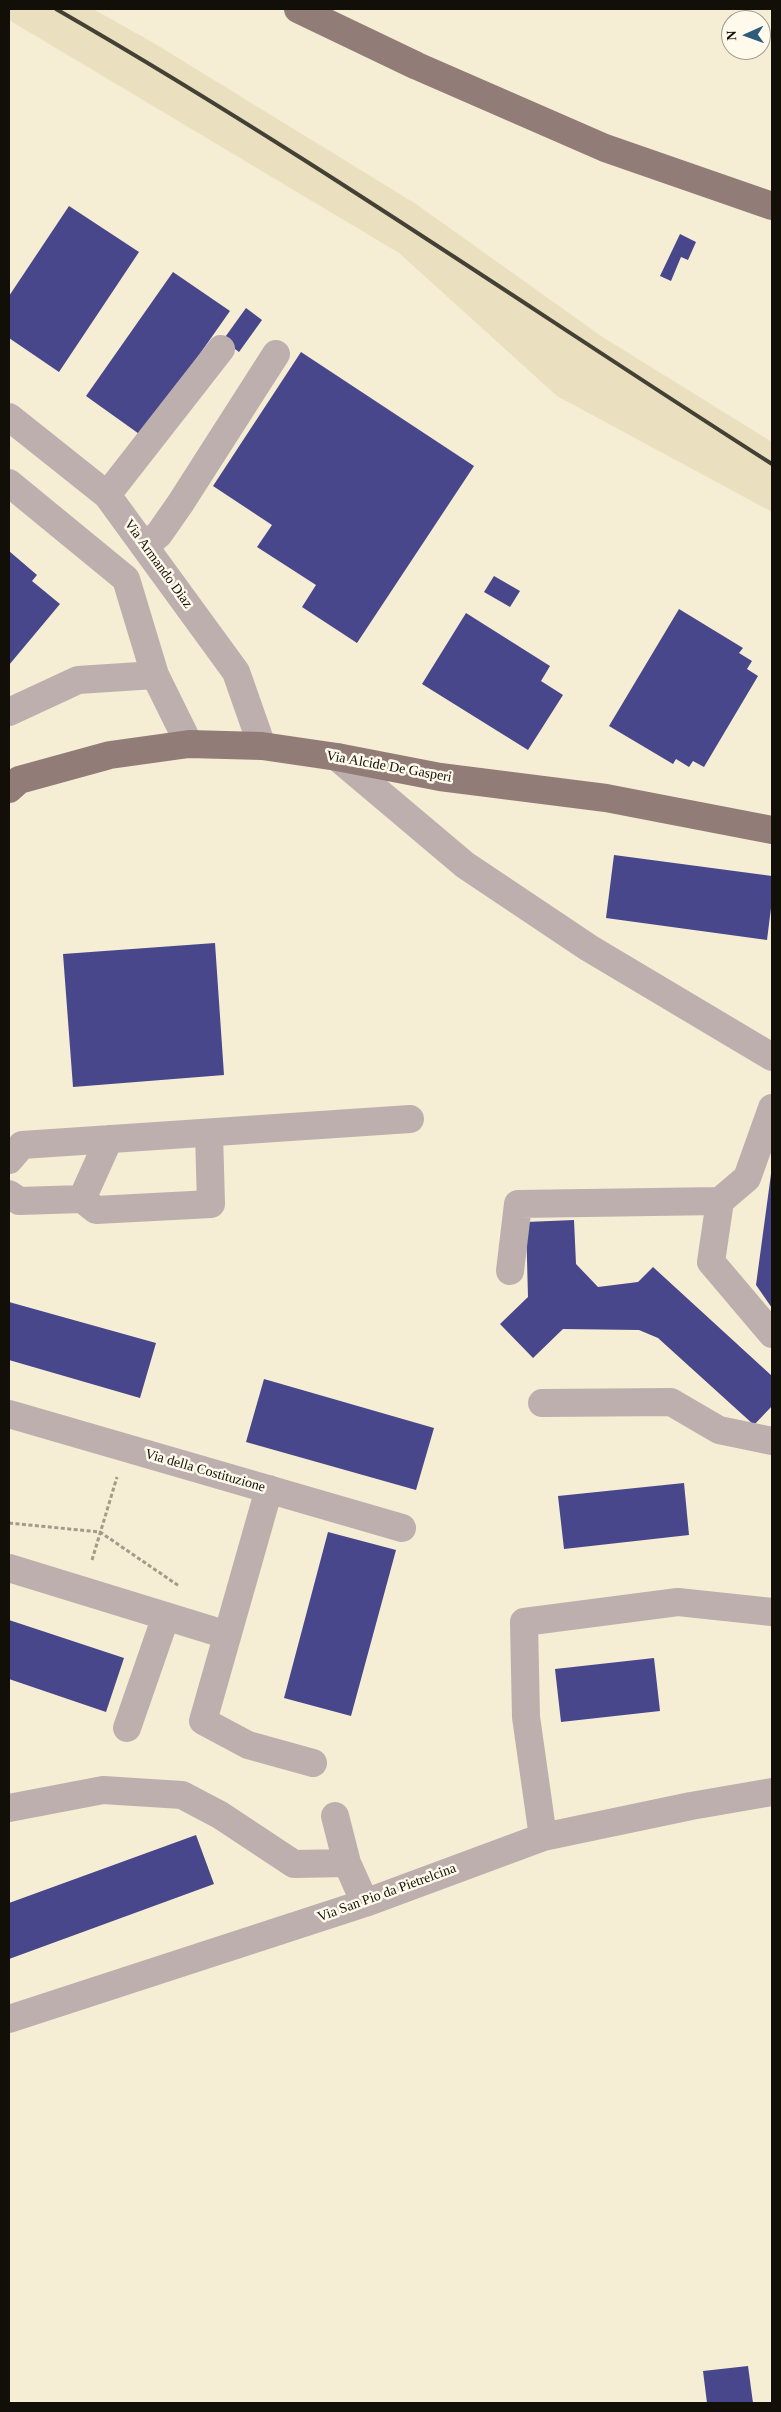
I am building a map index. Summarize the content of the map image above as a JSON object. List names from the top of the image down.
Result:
{
  "streets": {
    "main road": ["Via Alcide De Gasperi"],
    "street": ["Via Armando Diaz", "Via della Costituzione", "Via San Pio da Pietrelcina"]
  },
  "crossings": [
    ["Via Armando Diaz", "Via Alcide De Gasperi"]
  ],
  "north": "left"
}
